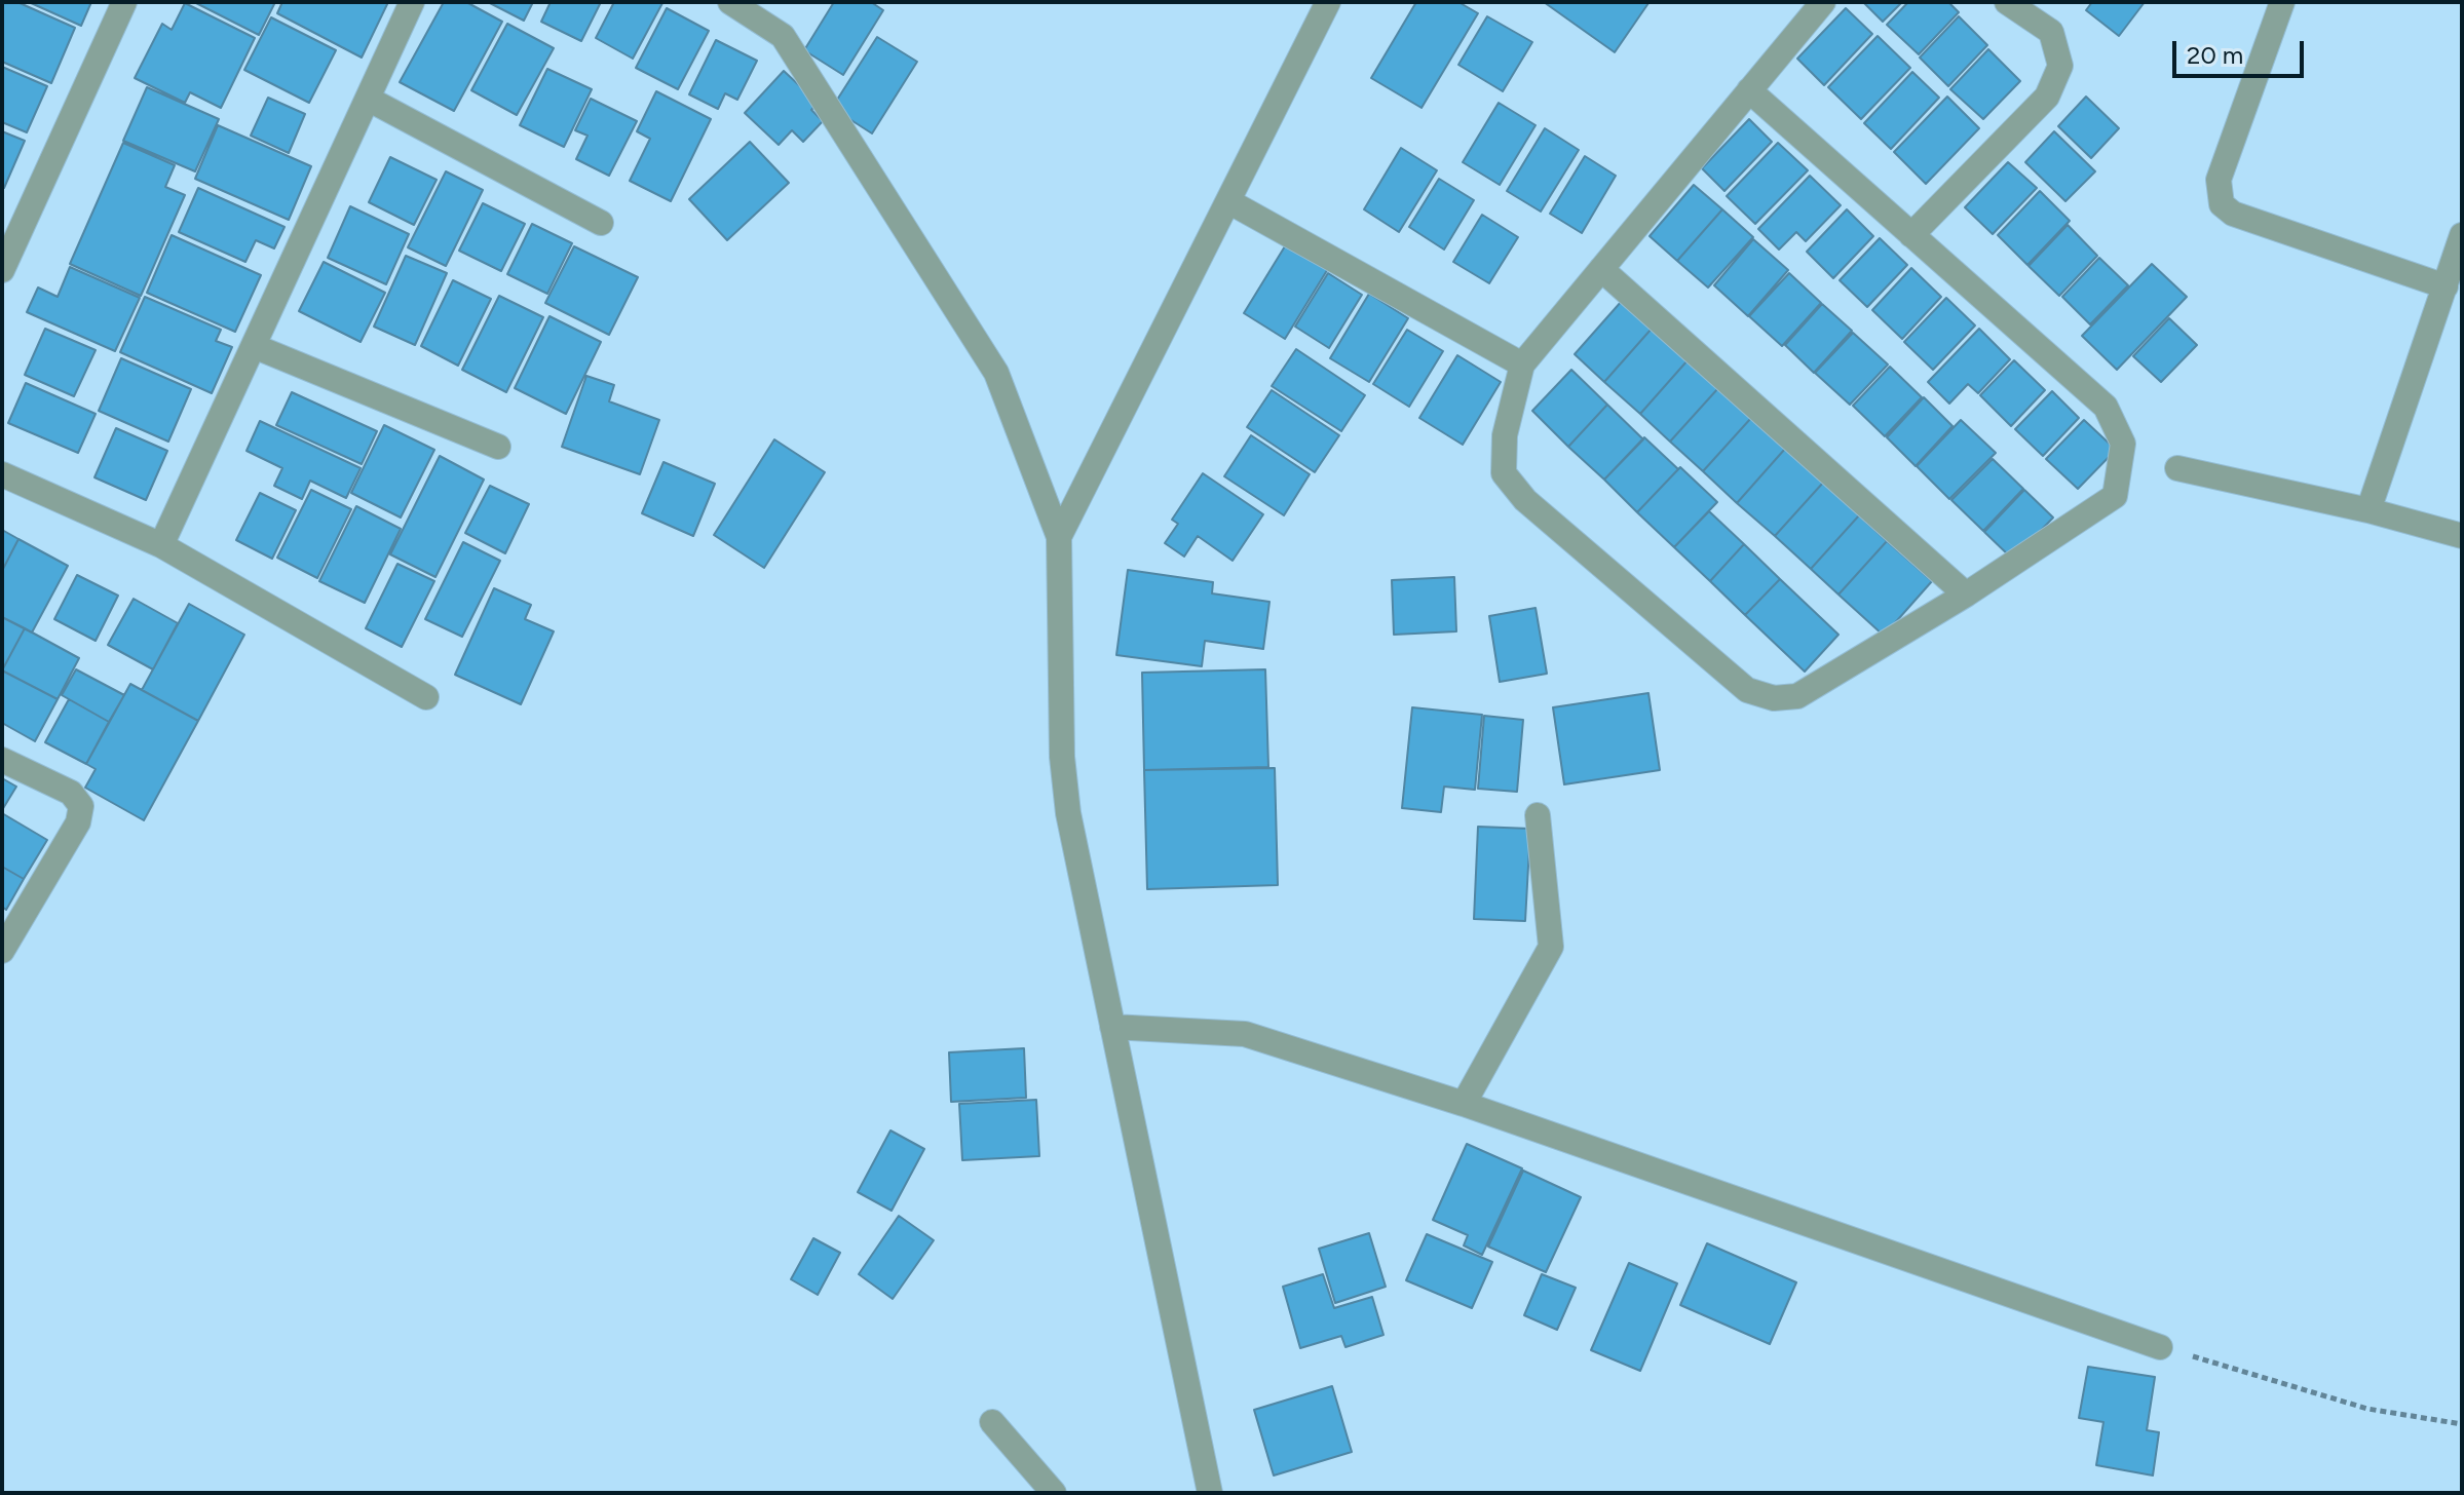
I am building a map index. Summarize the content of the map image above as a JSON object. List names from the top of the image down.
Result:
{
  "scale_bar": "20 m"
}
